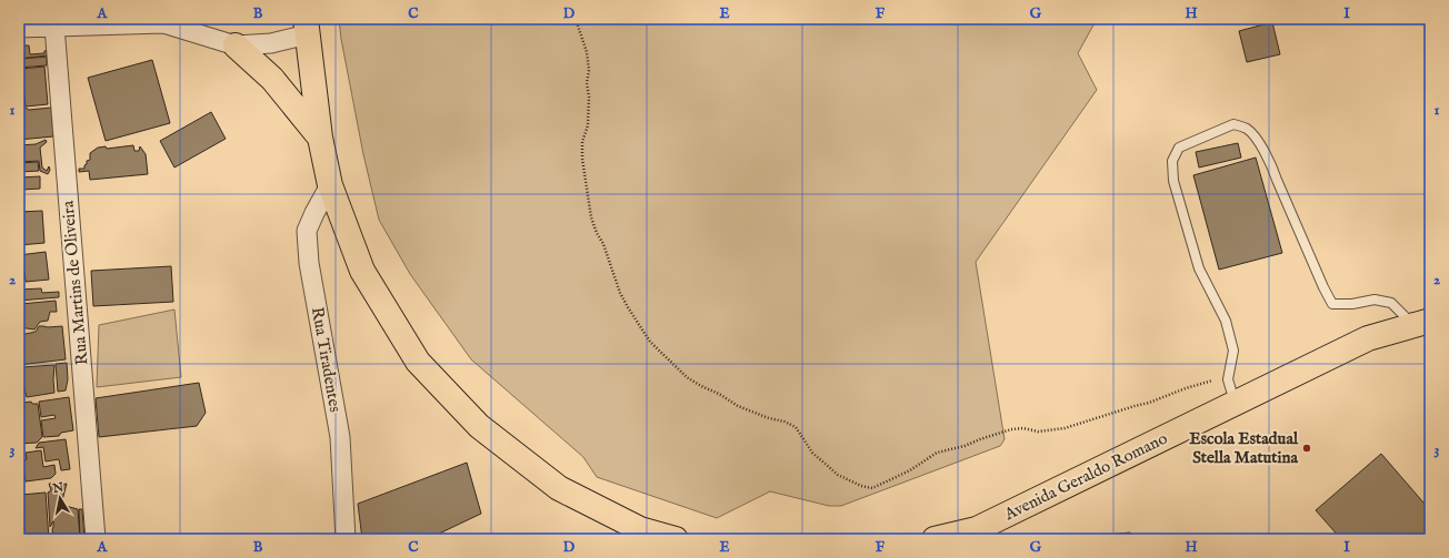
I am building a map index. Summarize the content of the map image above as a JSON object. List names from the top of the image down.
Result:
{
  "streets": {
    "main road": ["Avenida Geraldo Romano"],
    "street": ["Rua Martins de Oliveira", "Rua Tiradentes"]
  },
  "places": ["Escola Estadual Stella Matutina"],
  "north": "top",
  "grid": {
    "columns": [
      "A",
      "B",
      "C",
      "D",
      "E",
      "F",
      "G",
      "H",
      "I"
    ],
    "rows": ["1", "2", "3"]
  }
}
